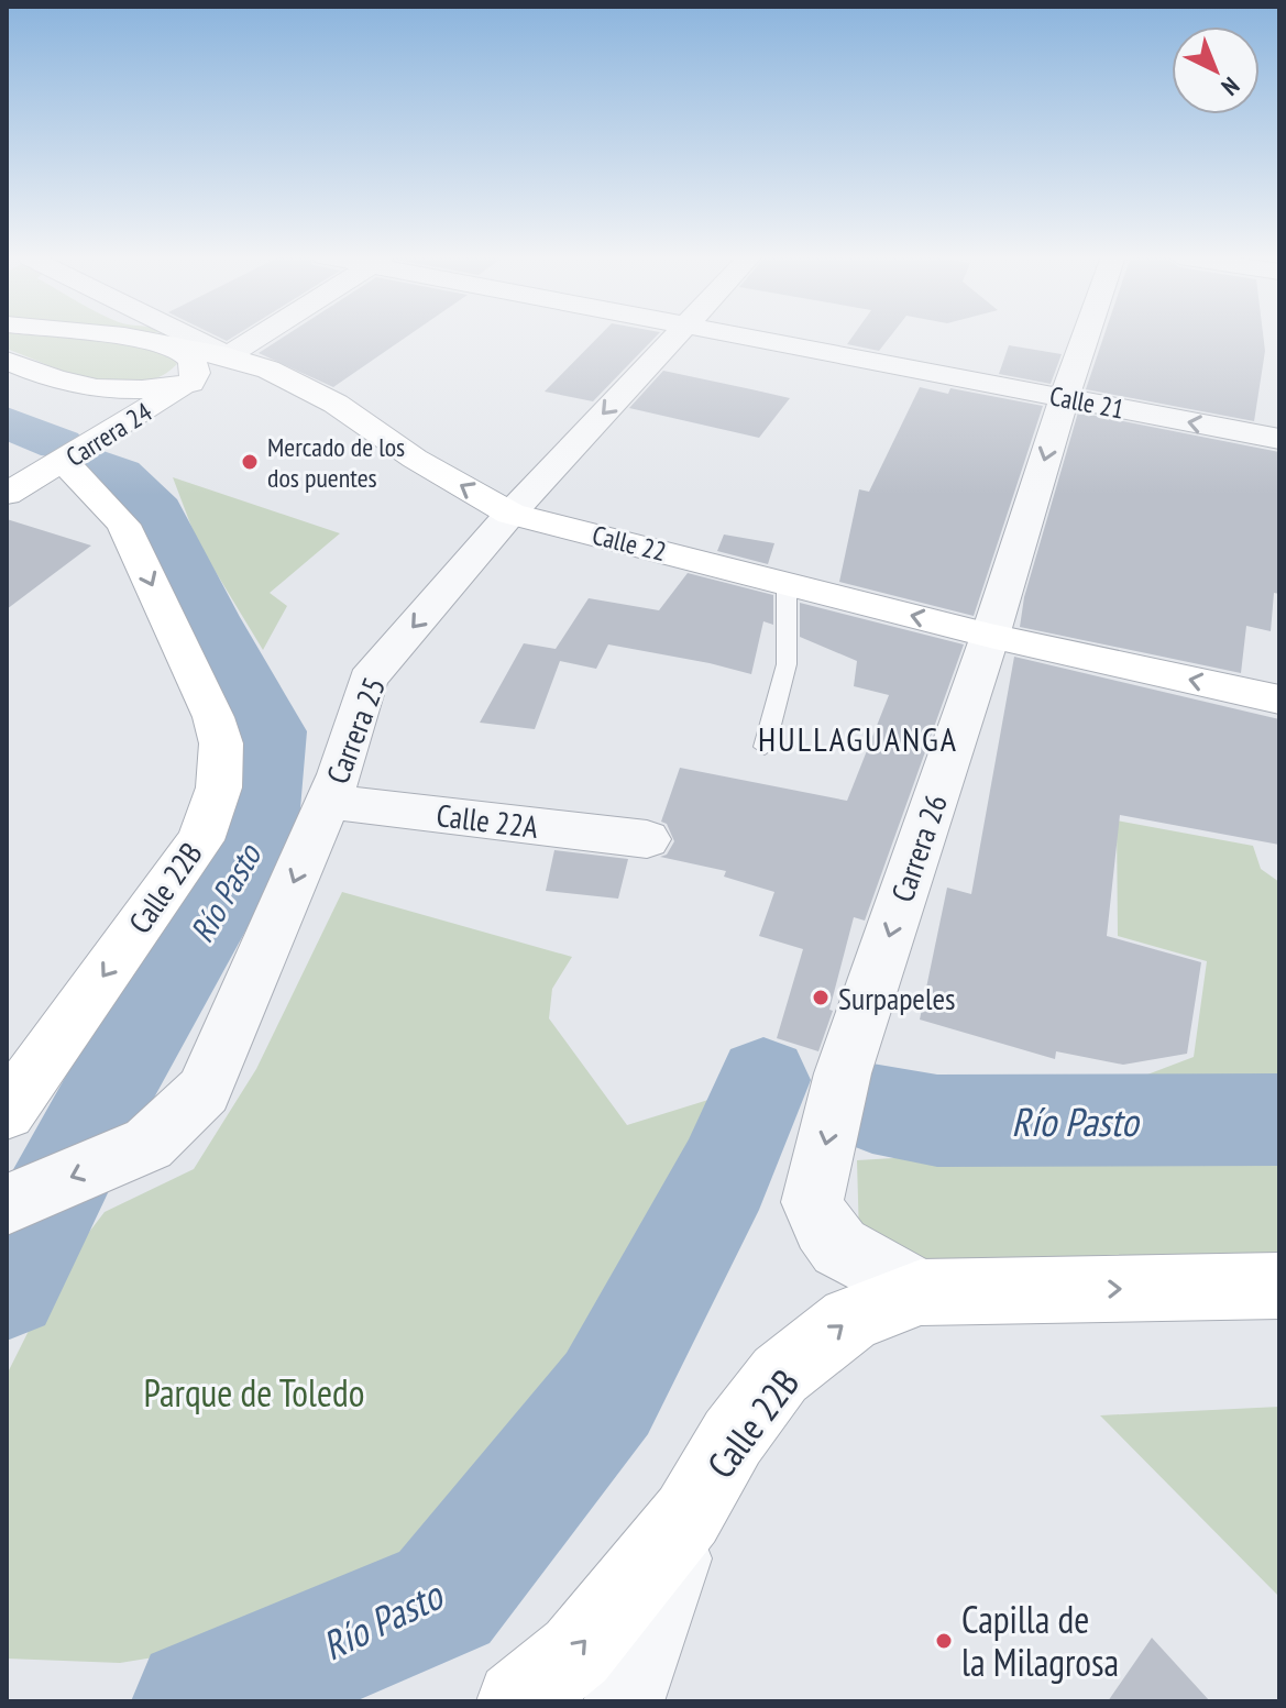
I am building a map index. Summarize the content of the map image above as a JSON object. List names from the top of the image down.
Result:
{
  "streets": {
    "main road": ["Carrera 24", "Calle 22", "Calle 22B"],
    "street": [
      "Calle 21",
      "Carrera 25",
      "Calle 22A",
      "Carrera 26"
    ]
  },
  "crossings": [
    ["Calle 21", "Carrera 26"],
    ["Carrera 24", "Calle 22"],
    ["Carrera 24", "Calle 22B"],
    ["Calle 22", "Carrera 25"],
    ["Calle 22", "Carrera 26"],
    ["Carrera 25", "Calle 22A"],
    ["Carrera 26", "Calle 22B"]
  ],
  "one_way": [
    "Calle 21",
    "Calle 22",
    "Carrera 25",
    "Carrera 26"
  ],
  "districts": ["HULLAGUANGA"],
  "water": ["Río Pasto"],
  "parks": ["Parque de Toledo"],
  "places": ["Mercado de los dos puentes", "Surpapeles", "Capilla de la Milagrosa"],
  "north": "bottom right"
}
